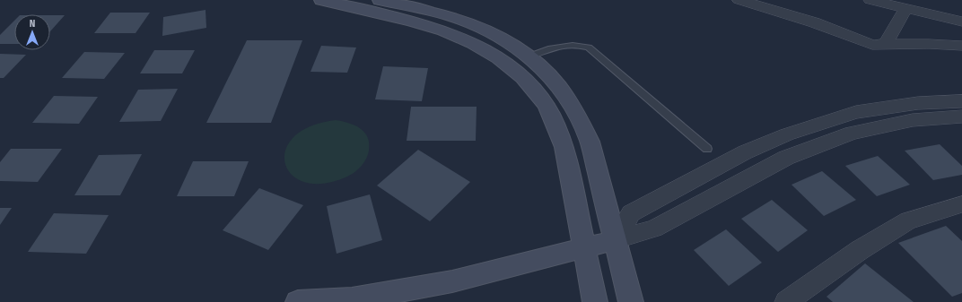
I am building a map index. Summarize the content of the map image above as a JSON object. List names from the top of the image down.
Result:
{
  "north": "top"
}
